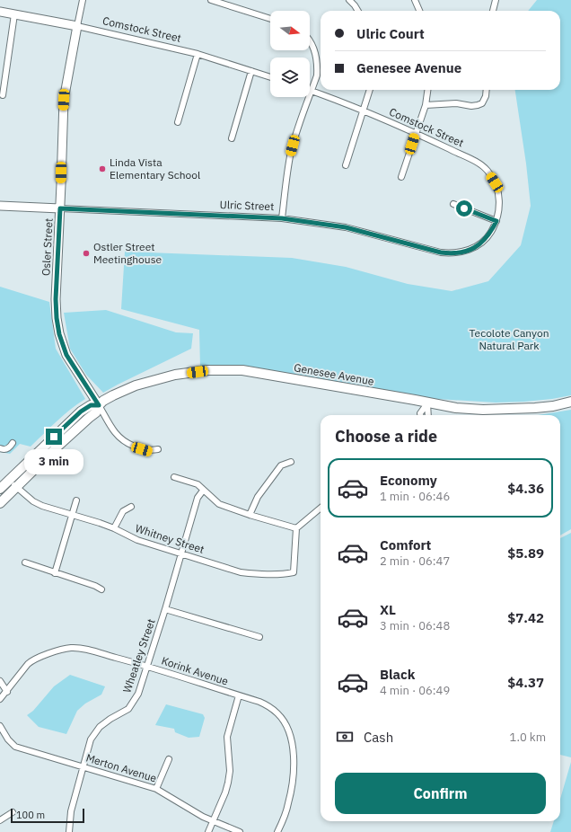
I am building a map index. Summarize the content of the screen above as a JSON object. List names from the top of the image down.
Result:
{
  "streets": {
    "main road": ["Genesee Avenue"],
    "street": [
      "Comstock Street",
      "Ulric Street",
      "Osler Street",
      "Whitney Street",
      "Wheatley Street",
      "Korink Avenue",
      "Merton Avenue"
    ]
  },
  "crossings": [
    ["Comstock Street", "Ulric Street"],
    ["Comstock Street", "Osler Street"],
    ["Ulric Street", "Osler Street"],
    ["Osler Street", "Genesee Avenue"],
    ["Genesee Avenue", "Whitney Street"],
    ["Whitney Street", "Wheatley Street"],
    ["Wheatley Street", "Korink Avenue"],
    ["Wheatley Street", "Merton Avenue"]
  ],
  "parks": ["Tecolote Canyon Natural Park"],
  "places": ["Linda Vista Elementary School", "Ostler Street Meetinghouse"],
  "scale_bar": "100 m",
  "north": "right",
  "page": {
    "banner": ["Ulric Court", "Genesee Avenue"],
    "heading": "Choose a ride",
    "bubble": "3 min",
    "list": [
      {
        "name": "Economy",
        "note": "1 min · 06:46",
        "value": "$4.36"
      },
      {
        "name": "Comfort",
        "note": "2 min · 06:47",
        "value": "$5.89"
      },
      {
        "name": "XL",
        "note": "3 min · 06:48",
        "value": "$7.42"
      },
      {
        "name": "Black",
        "note": "4 min · 06:49",
        "value": "$4.37"
      }
    ],
    "pay": ["Cash", "1.0 km"],
    "buttons": "Confirm",
    "scale": "100 m"
  }
}
